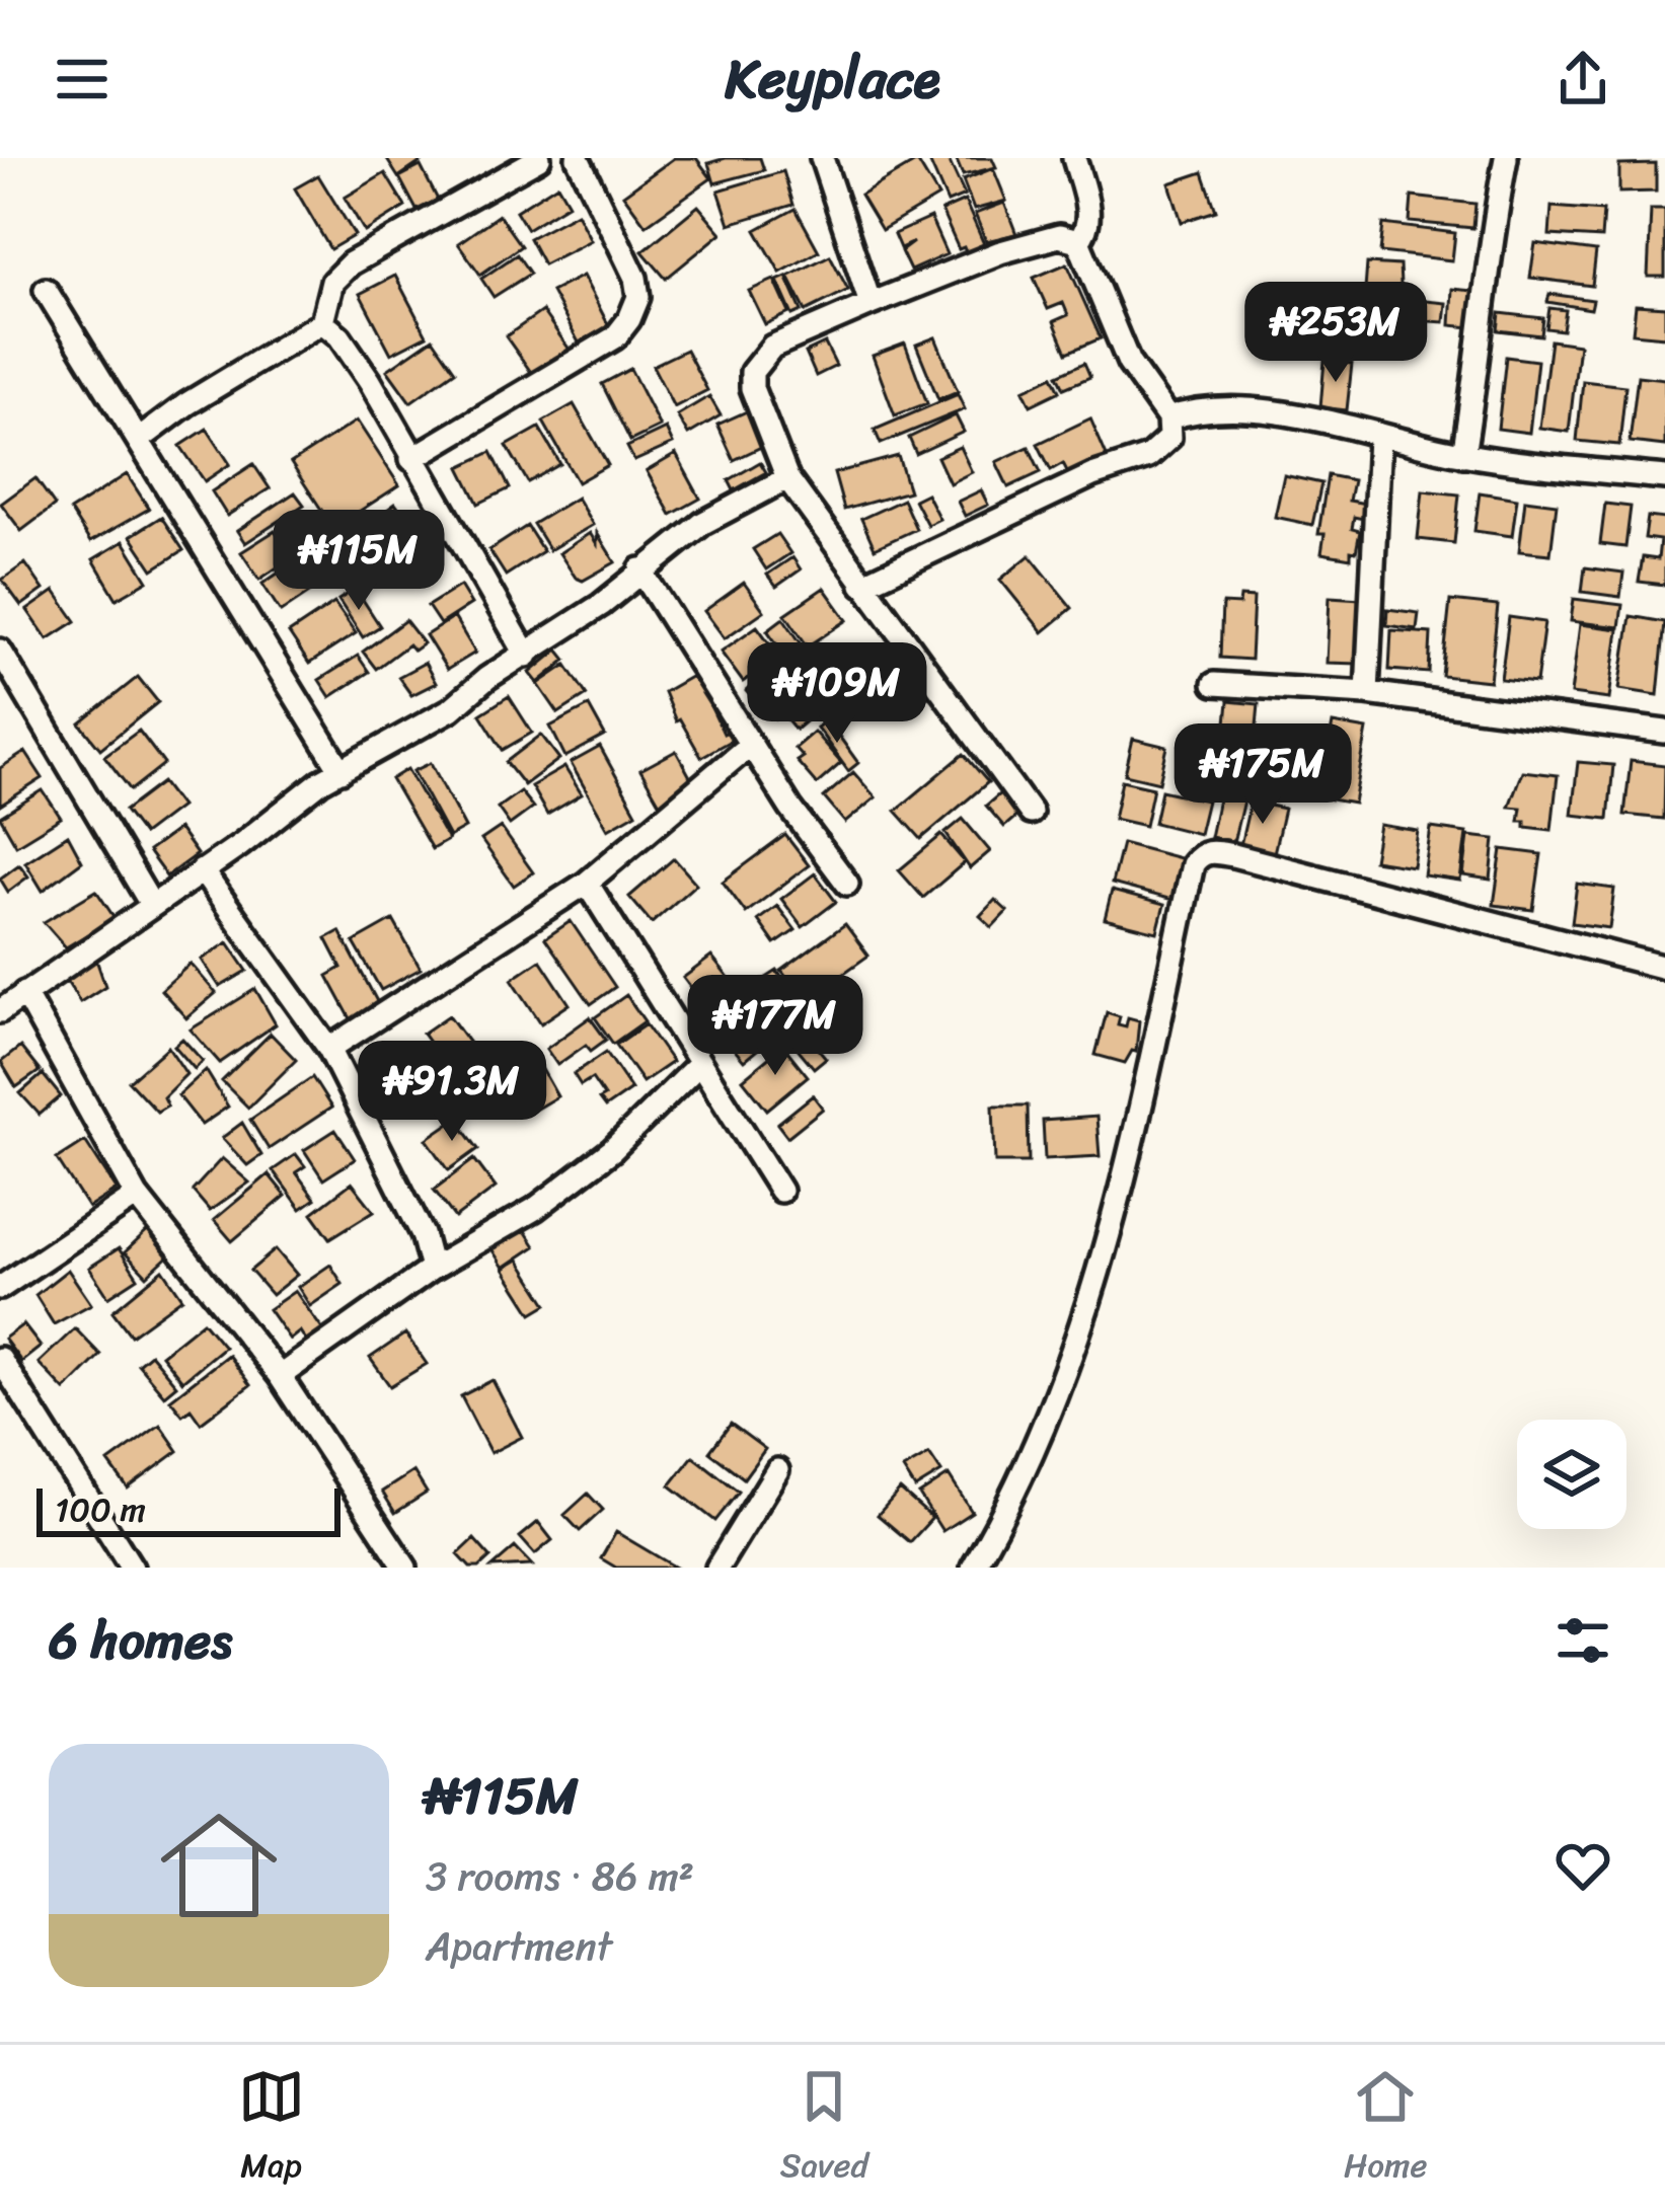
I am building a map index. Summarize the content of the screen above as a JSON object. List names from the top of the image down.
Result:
{
  "scale_bar": "100 m",
  "page": {
    "header": "Keyplace",
    "price": [
      "₦253M",
      "₦115M",
      "₦109M",
      "₦175M",
      "₦177M",
      "₦91.3M"
    ],
    "scale": "100 m",
    "heading": "6 homes",
    "list": [
      {
        "name": "₦115M",
        "note": "3 rooms · 86 m² · Apartment"
      }
    ],
    "tabs": ["Map", "Saved", "Home"]
  }
}
